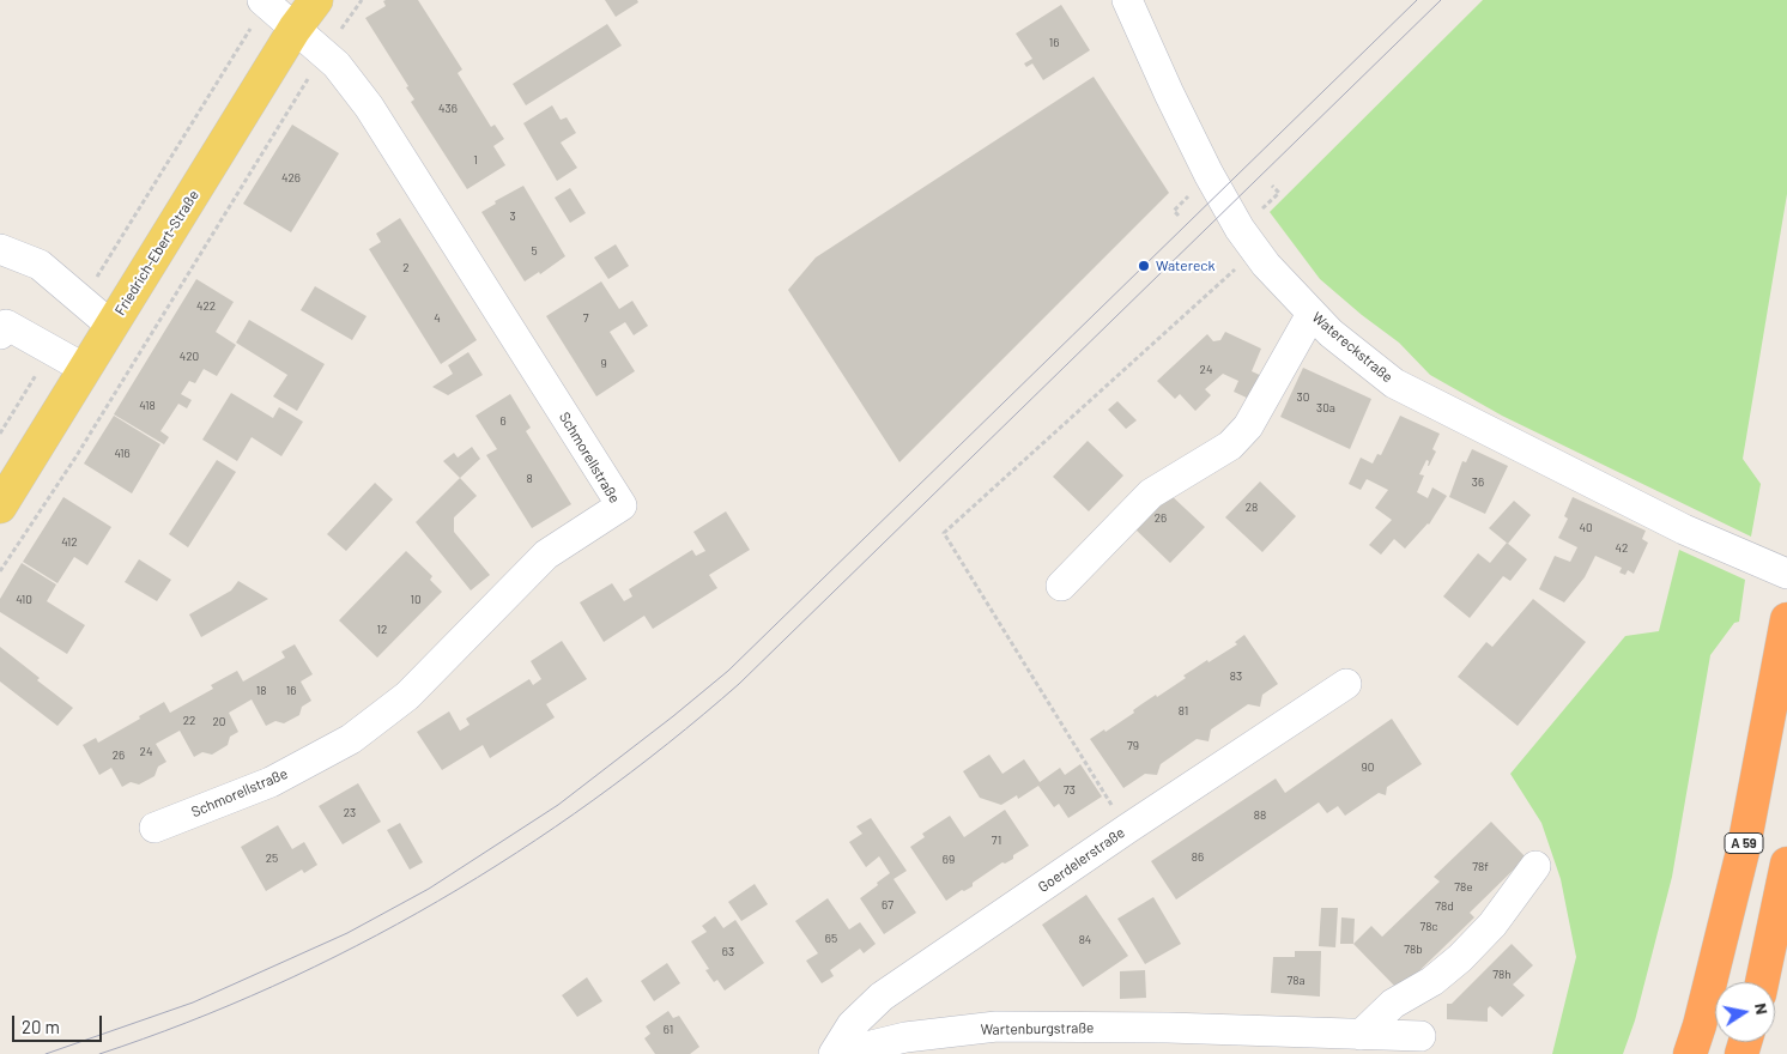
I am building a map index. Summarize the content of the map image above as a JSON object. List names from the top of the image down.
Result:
{
  "streets": {
    "highway": ["A 59"],
    "main road": ["Friedrich-Ebert-Straße"],
    "street": [
      "Watereckstraße",
      "Schmorellstraße",
      "Goerdelerstraße",
      "Wartenburgstraße"
    ]
  },
  "crossings": [
    ["Friedrich-Ebert-Straße", "Schmorellstraße"],
    ["Goerdelerstraße", "Wartenburgstraße"]
  ],
  "places": ["Watereck"],
  "house_numbers": [
    "16",
    "436",
    "1",
    "426",
    "3",
    "5",
    "2",
    "422",
    "4",
    "7",
    "420",
    "9",
    "24",
    "30",
    "418",
    "30a",
    "6",
    "416",
    "8",
    "36",
    "28",
    "26",
    "40",
    "412",
    "42",
    "410",
    "10",
    "12",
    "83",
    "18",
    "16",
    "81",
    "22",
    "20",
    "79",
    "24",
    "26",
    "90",
    "73",
    "23",
    "88",
    "71",
    "86",
    "25",
    "69",
    "78f",
    "78e",
    "67",
    "78d",
    "78c",
    "65",
    "84",
    "78b",
    "63",
    "78h",
    "78a",
    "61"
  ],
  "scale_bar": "20 m",
  "north": "right"
}
